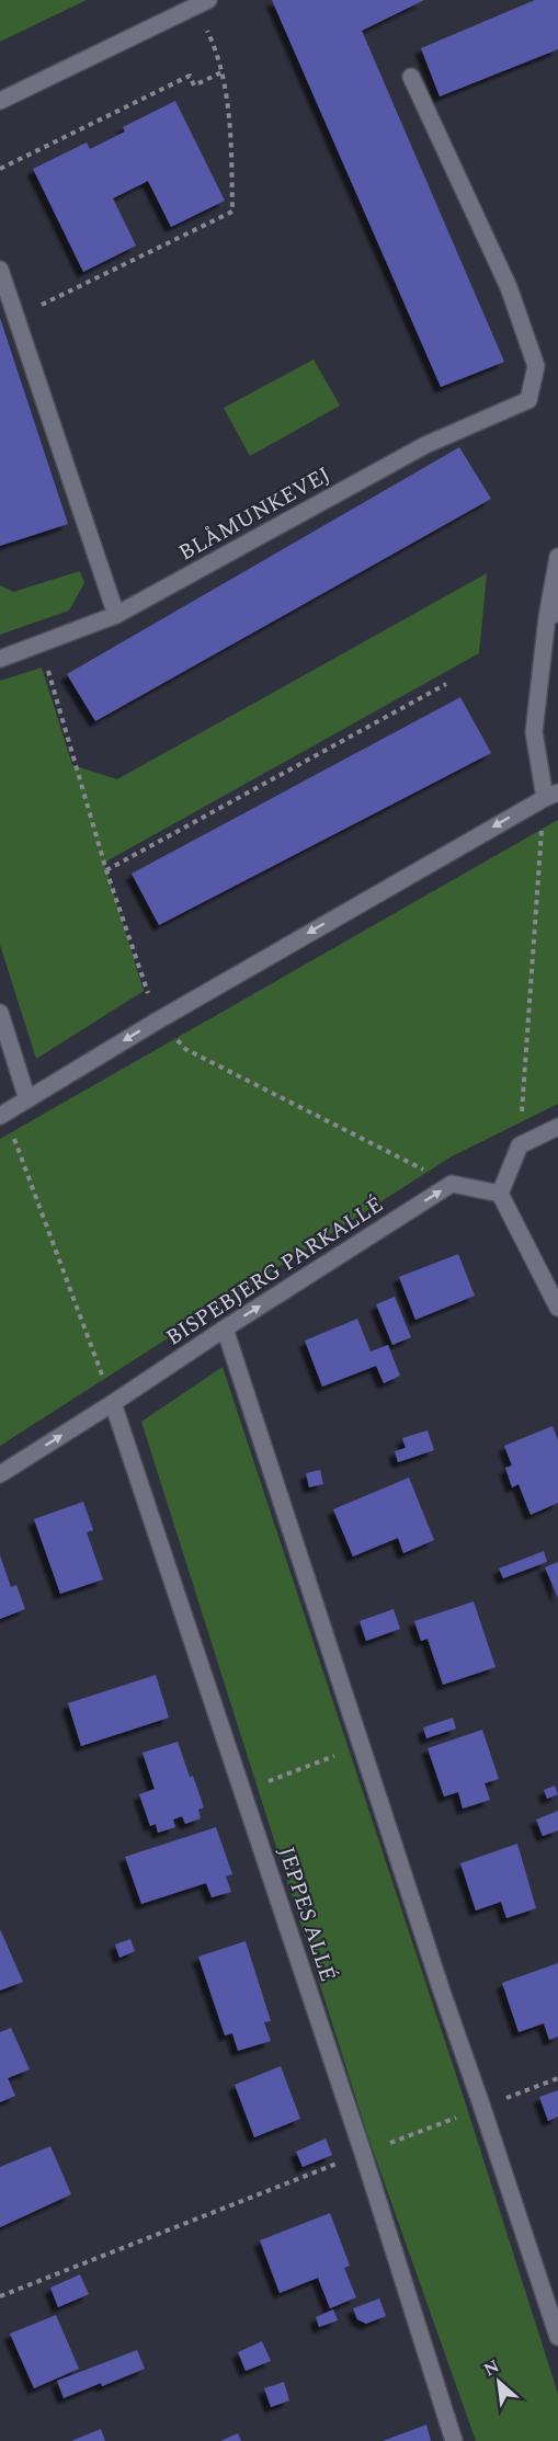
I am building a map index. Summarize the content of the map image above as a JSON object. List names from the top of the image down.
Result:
{
  "streets": {
    "street": ["BLÅMUNKEVEJ", "BISPEBJERG PARKALLÉ", "JEPPES ALLÉ"]
  },
  "crossings": [
    ["BISPEBJERG PARKALLÉ", "JEPPES ALLÉ"]
  ],
  "one_way": ["BISPEBJERG PARKALLÉ"],
  "north": "top left"
}
